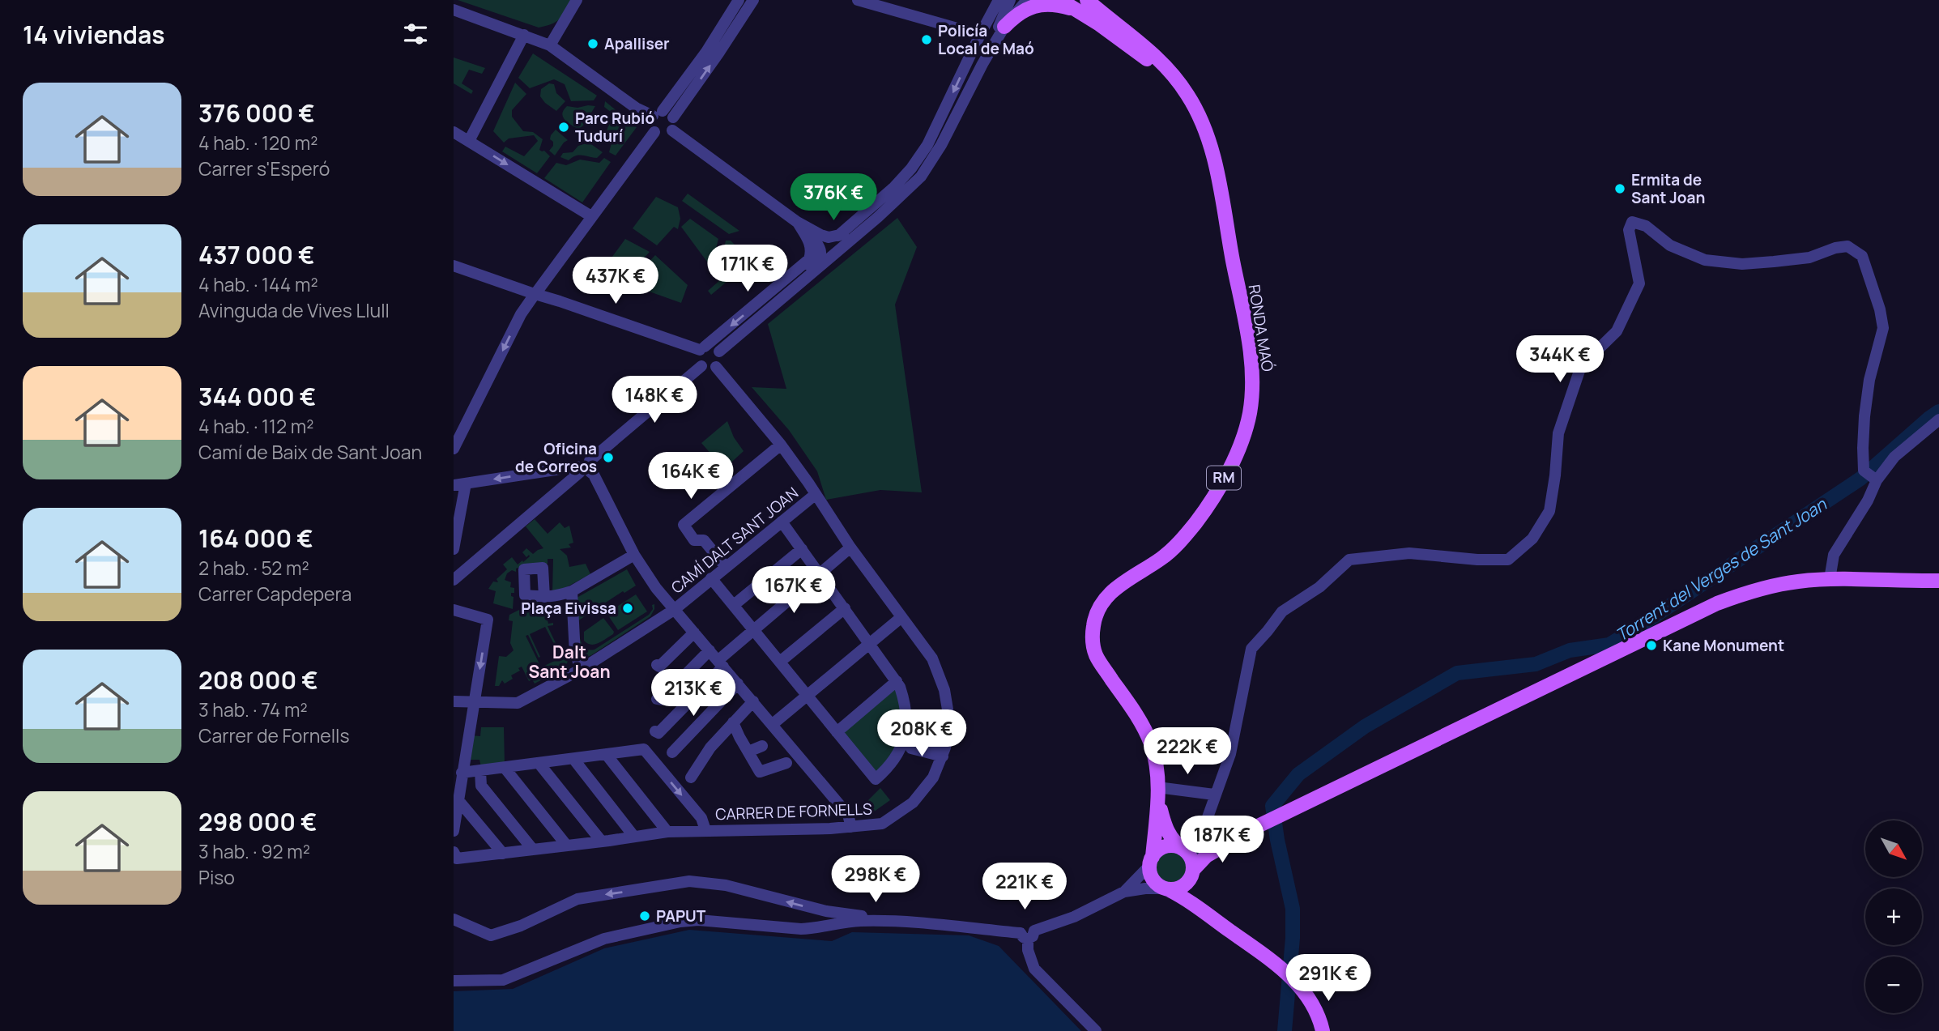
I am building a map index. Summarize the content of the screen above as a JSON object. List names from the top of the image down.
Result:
{
  "streets": {
    "main road": ["RONDA MAÓ", "RM"],
    "street": ["CAMÍ DALT SANT JOAN", "CARRER DE FORNELLS"]
  },
  "crossings": [
    ["RONDA MAÓ", "RM"],
    ["CAMÍ DALT SANT JOAN", "CARRER DE FORNELLS"]
  ],
  "districts": ["Dalt Sant Joan"],
  "water": ["Torrent del Verges de Sant Joan"],
  "places": [
    "Policía Local de Maó",
    "Apalliser",
    "Parc Rubió Tudurí",
    "Ermita de Sant Joan",
    "Oficina de Correos",
    "Plaça Eivissa",
    "Kane Monument",
    "PAPUT"
  ],
  "north": "bottom right",
  "page": {
    "heading": "14 viviendas",
    "list": [
      {
        "name": "376 000 €",
        "note": "4 hab. · 120 m² · Carrer s'Esperó"
      },
      {
        "name": "437 000 €",
        "note": "4 hab. · 144 m² · Avinguda de Vives Llull"
      },
      {
        "name": "344 000 €",
        "note": "4 hab. · 112 m² · Camí de Baix de Sant Joan"
      },
      {
        "name": "164 000 €",
        "note": "2 hab. · 52 m² · Carrer Capdepera"
      },
      {
        "name": "208 000 €",
        "note": "3 hab. · 74 m² · Carrer de Fornells"
      },
      {
        "name": "298 000 €",
        "note": "3 hab. · 92 m² · Piso"
      }
    ],
    "price": [
      "376K €",
      "171K €",
      "437K €",
      "344K €",
      "148K €",
      "164K €",
      "167K €",
      "213K €",
      "208K €",
      "222K €",
      "187K €",
      "298K €",
      "221K €",
      "291K €"
    ],
    "map_buttons": ["+", "−"]
  }
}
